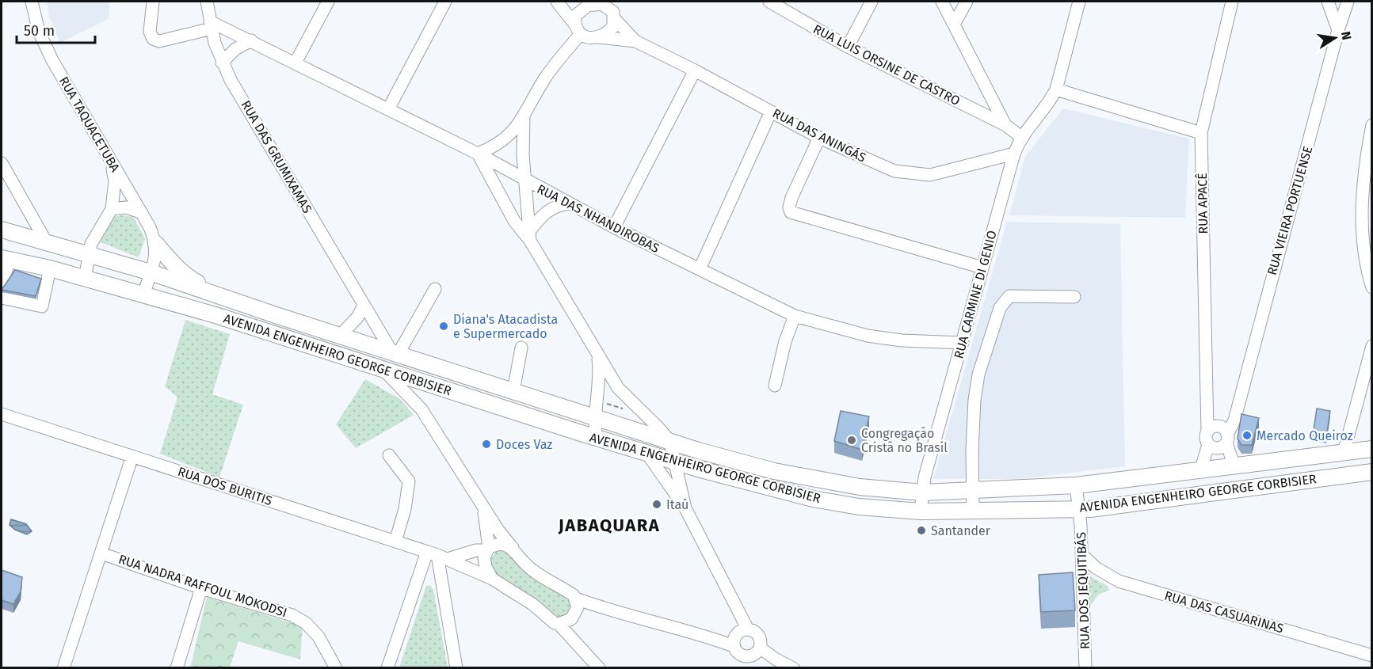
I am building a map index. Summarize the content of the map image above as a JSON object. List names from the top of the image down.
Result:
{
  "streets": {
    "main road": ["AVENIDA ENGENHEIRO GEORGE CORBISIER"],
    "street": [
      "RUA LUIS ORSINE DE CASTRO",
      "RUA TAQUACETUBA",
      "RUA DAS ANINGÁS",
      "RUA DAS GRUMIXAMAS",
      "RUA APACÊ",
      "RUA VIEIRA PORTUENSE",
      "RUA DAS NHANDIROBAS",
      "RUA CARMINE DI GENIO",
      "RUA DOS BURITIS",
      "RUA NADRA RAFFOUL MOKODSI",
      "RUA DOS JEQUITIBÁS",
      "RUA DAS CASUARINAS"
    ]
  },
  "crossings": [
    ["RUA LUIS ORSINE DE CASTRO", "RUA CARMINE DI GENIO"],
    ["RUA DAS ANINGÁS", "RUA CARMINE DI GENIO"],
    ["RUA DAS GRUMIXAMAS", "RUA DAS NHANDIROBAS"],
    ["RUA DAS GRUMIXAMAS", "AVENIDA ENGENHEIRO GEORGE CORBISIER"],
    ["RUA APACÊ", "RUA VIEIRA PORTUENSE"],
    ["RUA DAS NHANDIROBAS", "RUA CARMINE DI GENIO"],
    ["RUA CARMINE DI GENIO", "AVENIDA ENGENHEIRO GEORGE CORBISIER"],
    ["AVENIDA ENGENHEIRO GEORGE CORBISIER", "RUA DOS JEQUITIBÁS"],
    ["RUA DOS JEQUITIBÁS", "RUA DAS CASUARINAS"]
  ],
  "districts": ["JABAQUARA"],
  "places": [
    "Diana's Atacadista e Supermercado",
    "Mercado Queiroz",
    "Congregação Cristã no Brasil",
    "Doces Vaz",
    "Itaú",
    "Santander"
  ],
  "scale_bar": "50 m",
  "north": "right"
}
